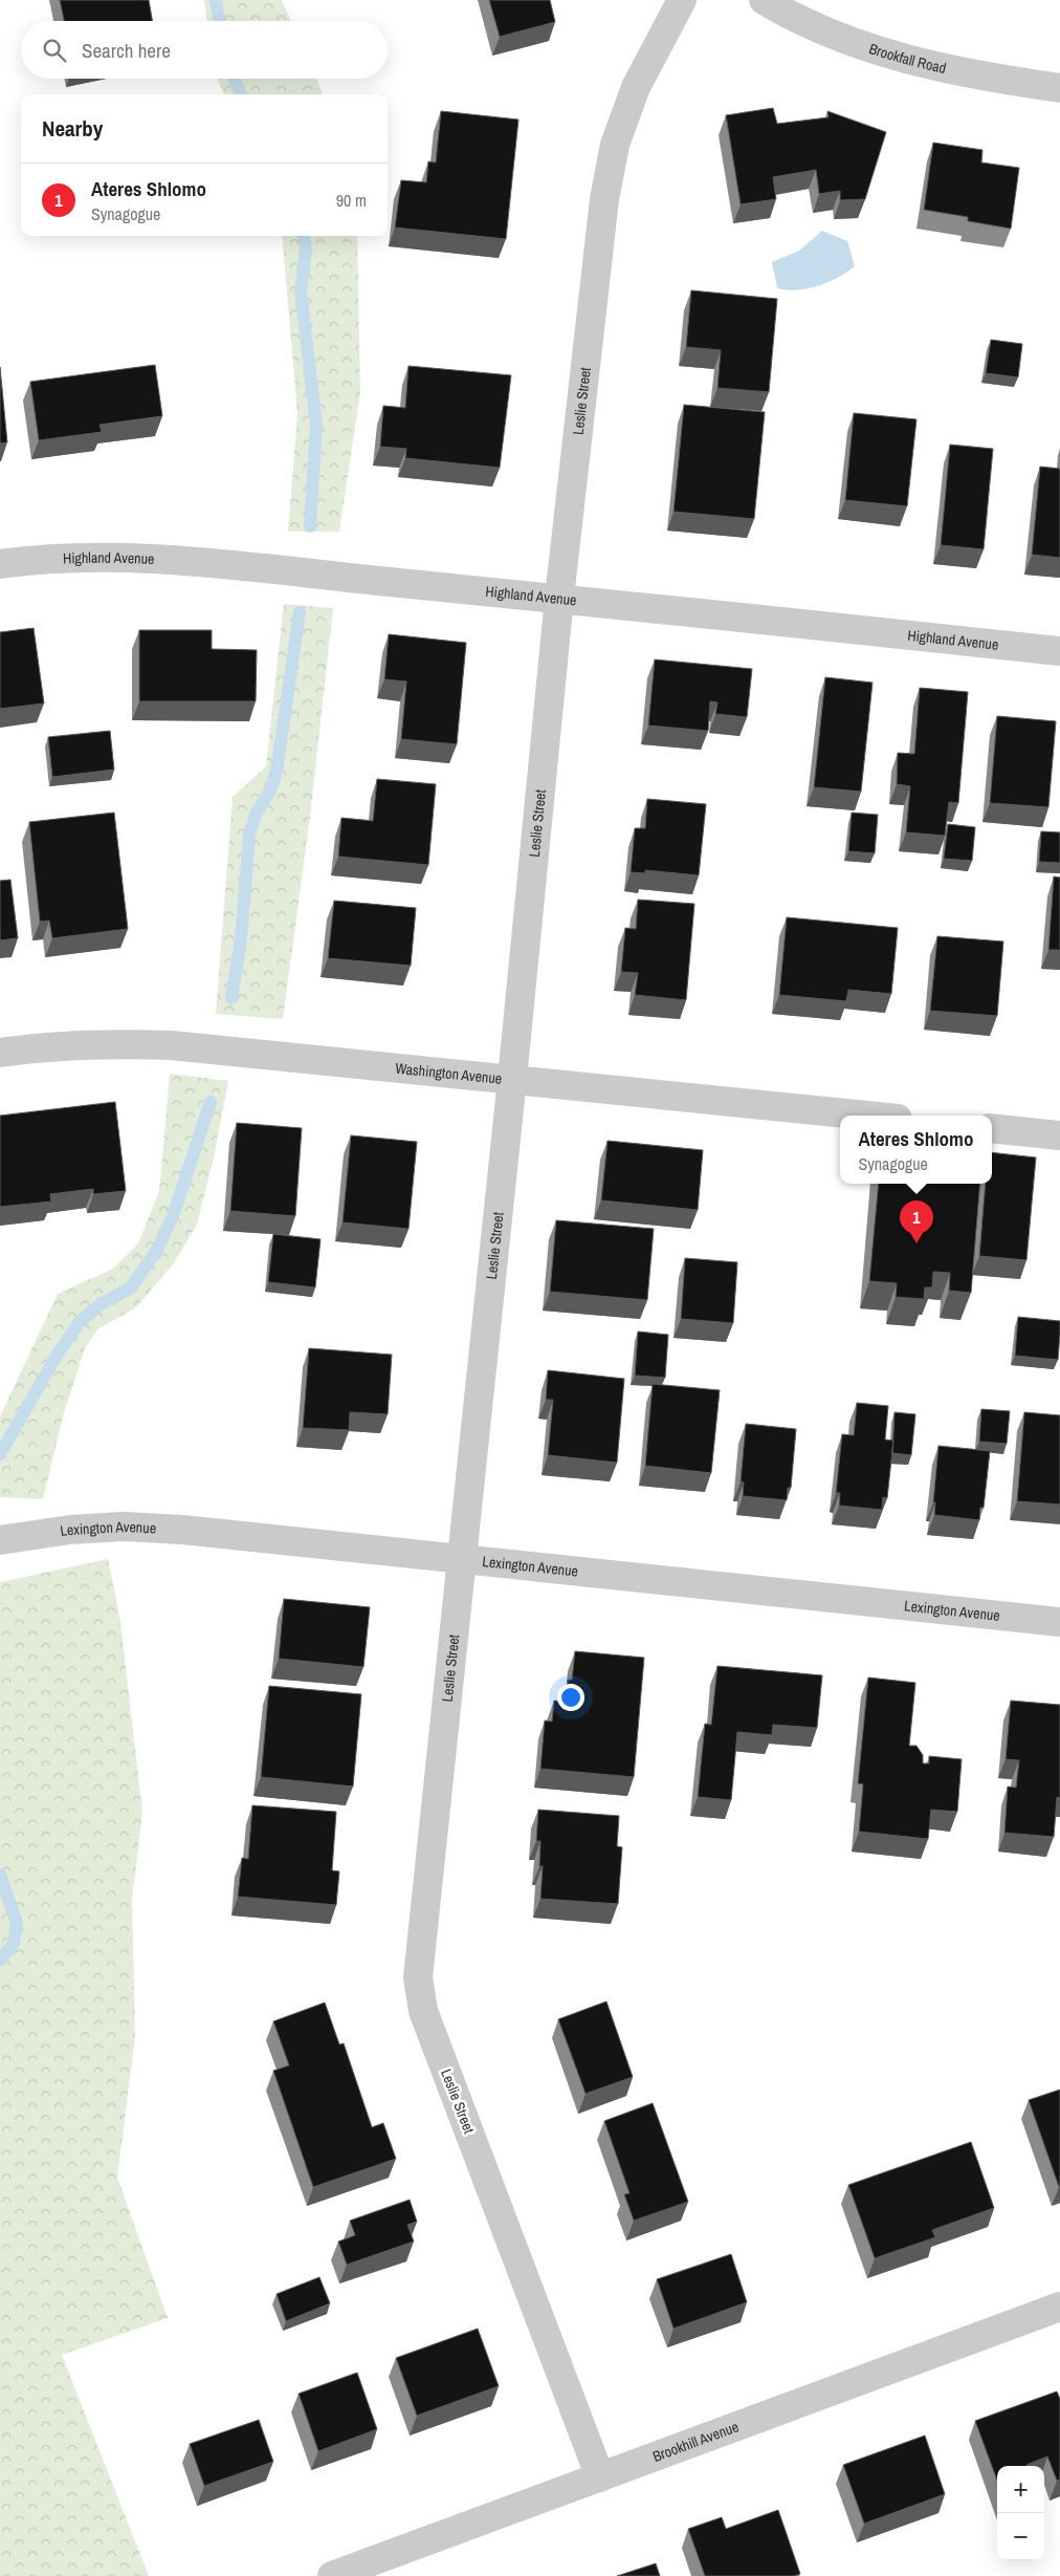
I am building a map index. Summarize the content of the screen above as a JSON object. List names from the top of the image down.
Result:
{
  "streets": {
    "street": [
      "Brookfall Road",
      "Leslie Street",
      "Highland Avenue",
      "Washington Avenue",
      "Lexington Avenue",
      "Brookhill Avenue"
    ]
  },
  "crossings": [
    ["Leslie Street", "Highland Avenue"],
    ["Leslie Street", "Washington Avenue"],
    ["Leslie Street", "Lexington Avenue"],
    ["Leslie Street", "Brookhill Avenue"]
  ],
  "page": {
    "search": "Search here",
    "heading": "Nearby",
    "list": [
      {
        "mark": "1",
        "name": "Ateres Shlomo",
        "note": "Synagogue",
        "value": "90 m"
      }
    ],
    "popup": ["Ateres Shlomo", "Synagogue"],
    "pins": "1",
    "map_buttons": ["+", "−"]
  }
}
